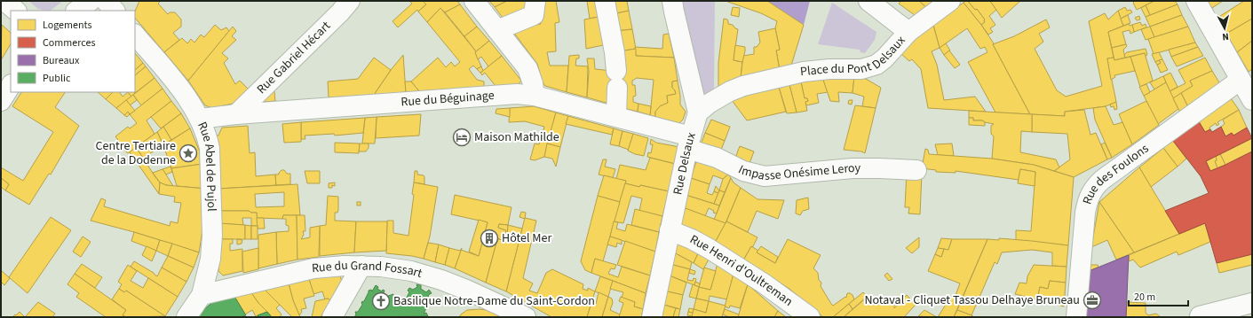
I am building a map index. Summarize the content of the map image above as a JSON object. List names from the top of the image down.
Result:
{
  "streets": {
    "street": [
      "Place du Pont Delsaux",
      "Rue Gabriel Hécart",
      "Rue du Béguinage",
      "Rue Delsaux",
      "Rue Abel de Pujol",
      "Impasse Onésime Leroy",
      "Rue des Foulons",
      "Rue Henri d'Oultreman",
      "Rue du Grand Fossart"
    ]
  },
  "crossings": [
    ["Place du Pont Delsaux", "Rue Delsaux"],
    ["Rue Gabriel Hécart", "Rue du Béguinage"],
    ["Rue du Béguinage", "Rue Delsaux"],
    ["Rue du Béguinage", "Rue Abel de Pujol"],
    ["Rue du Béguinage", "Impasse Onésime Leroy"],
    ["Rue Delsaux", "Impasse Onésime Leroy"],
    ["Rue Delsaux", "Rue Henri d'Oultreman"],
    ["Rue Abel de Pujol", "Rue du Grand Fossart"]
  ],
  "places": {
    "hotel": ["Maison Mathilde"],
    "place": ["Centre Tertiaire de la Dodenne"],
    "building": ["Hôtel Mer"],
    "office": ["Notaval - Cliquet Tassou Delhaye Bruneau"],
    "church": ["Basilique Notre-Dame du Saint-Cordon"]
  },
  "legend": [
    "Logements",
    "Commerces",
    "Bureaux",
    "Public"
  ],
  "scale_bar": "20 m",
  "north": "bottom"
}
